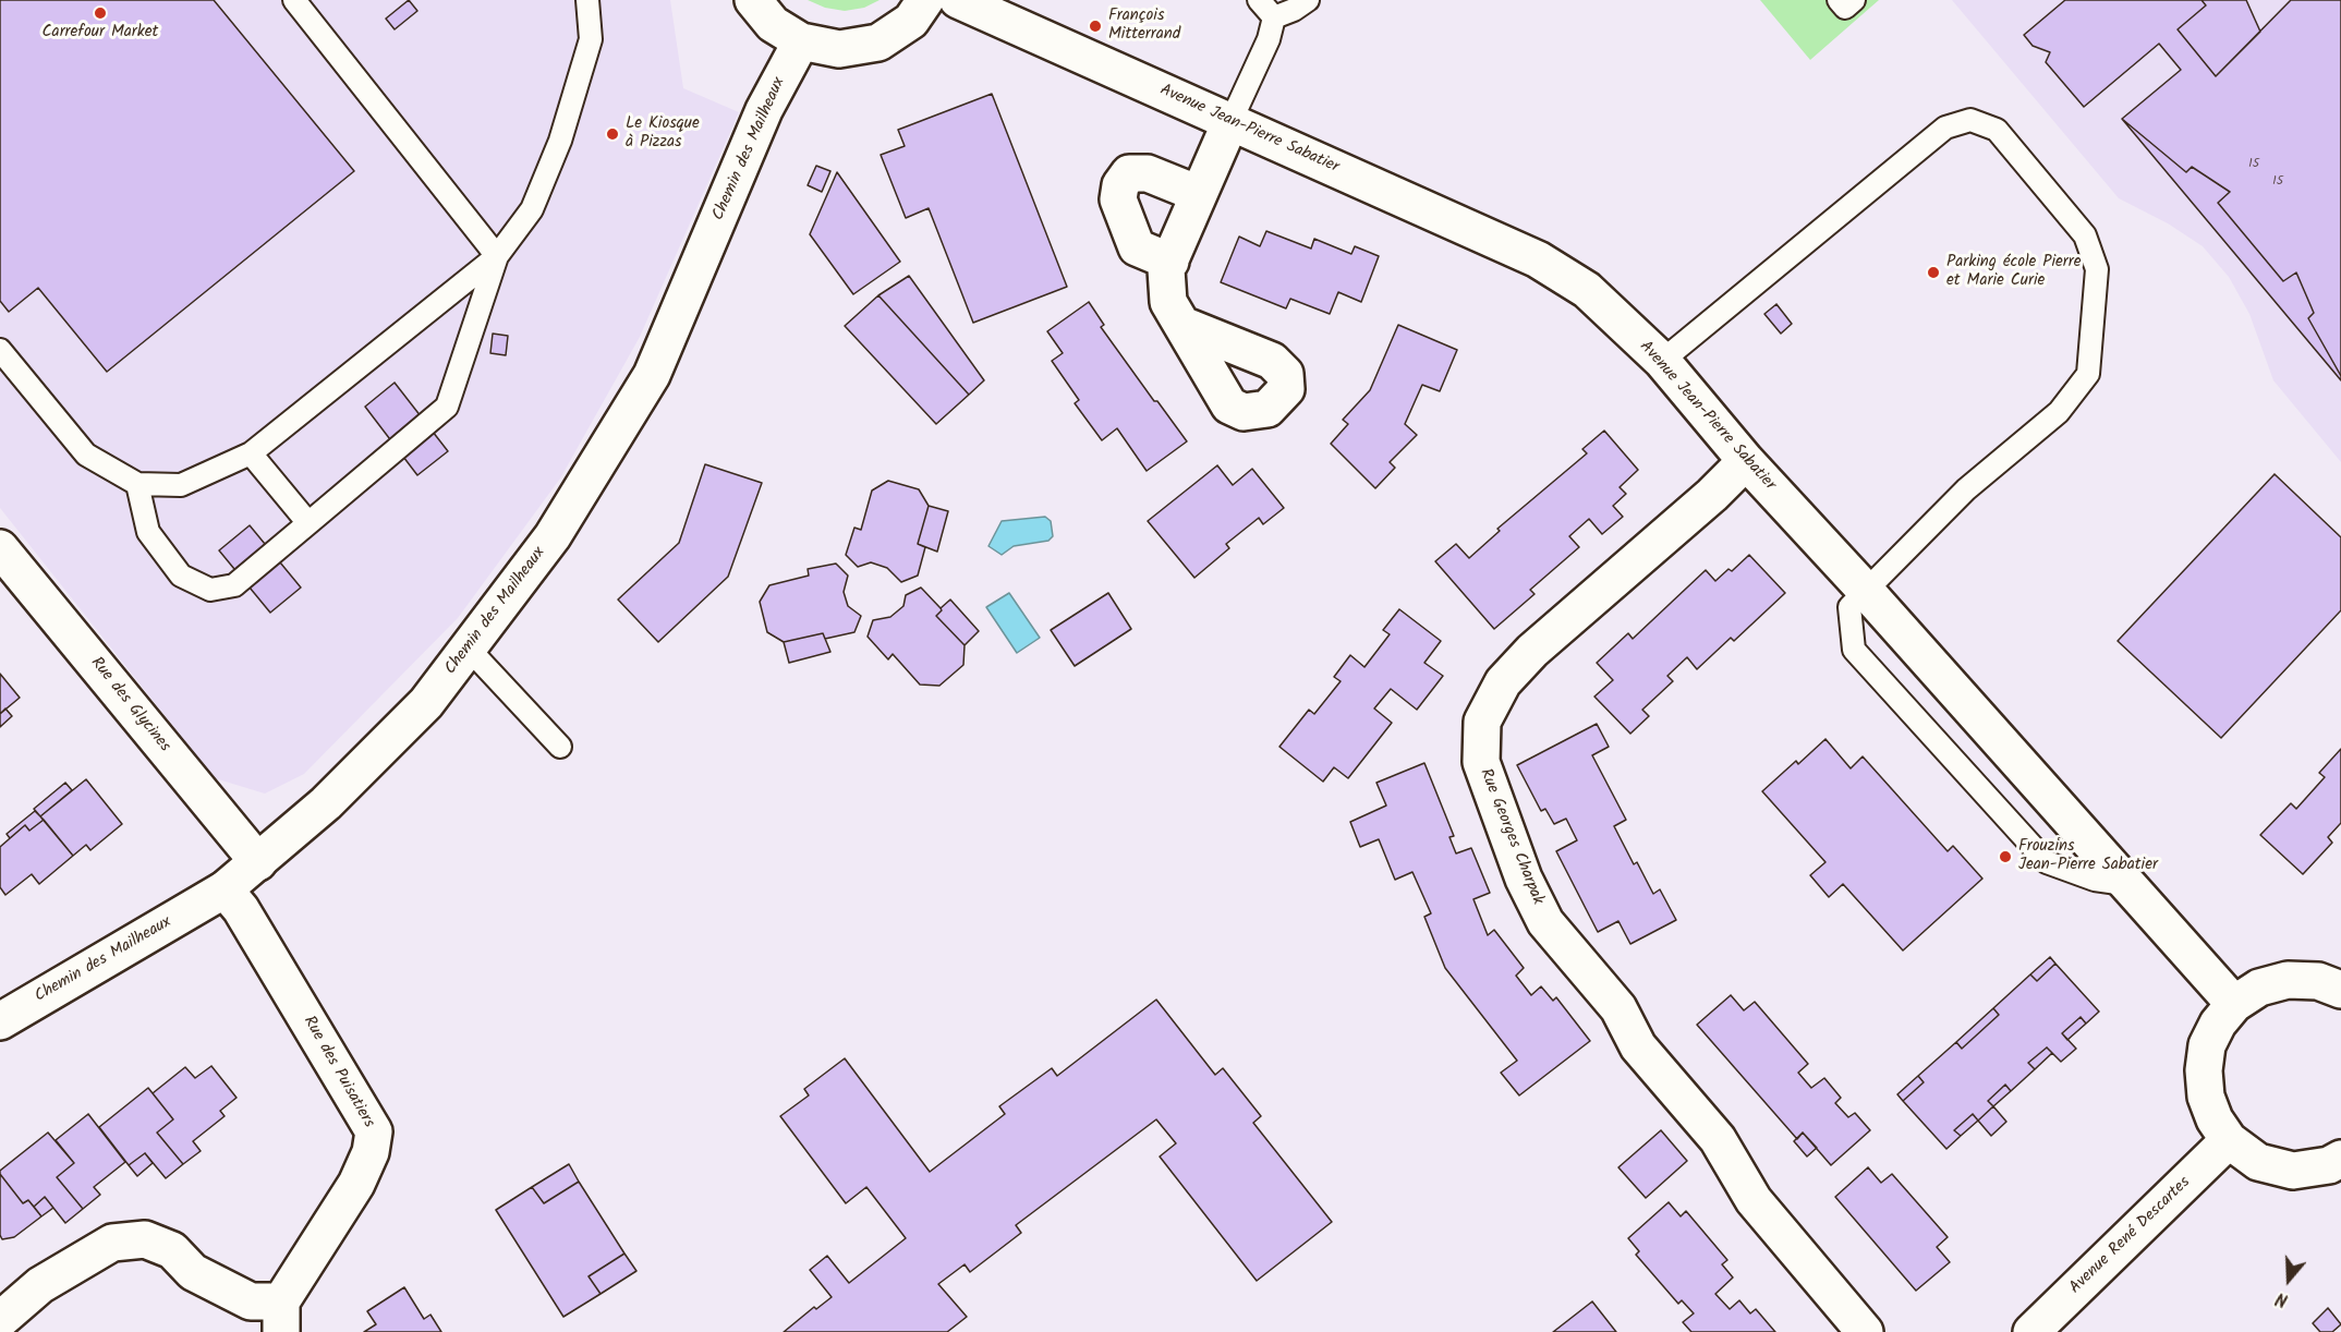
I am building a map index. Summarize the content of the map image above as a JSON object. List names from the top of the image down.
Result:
{
  "streets": {
    "street": [
      "Avenue Jean-Pierre Sabatier",
      "Chemin des Mailheaux",
      "Rue des Glycines",
      "Rue Georges Charpak",
      "Rue des Puisatiers",
      "Avenue René Descartes"
    ]
  },
  "crossings": [
    ["Avenue Jean-Pierre Sabatier", "Rue Georges Charpak"],
    ["Chemin des Mailheaux", "Rue des Glycines"],
    ["Chemin des Mailheaux", "Rue des Puisatiers"]
  ],
  "places": [
    "Carrefour Market",
    "François Mitterrand",
    "Le Kiosque à Pizzas",
    "Parking école Pierre et Marie Curie",
    "Frouzins Jean-Pierre Sabatier"
  ],
  "house_numbers": ["15", "15"],
  "north": "bottom"
}
